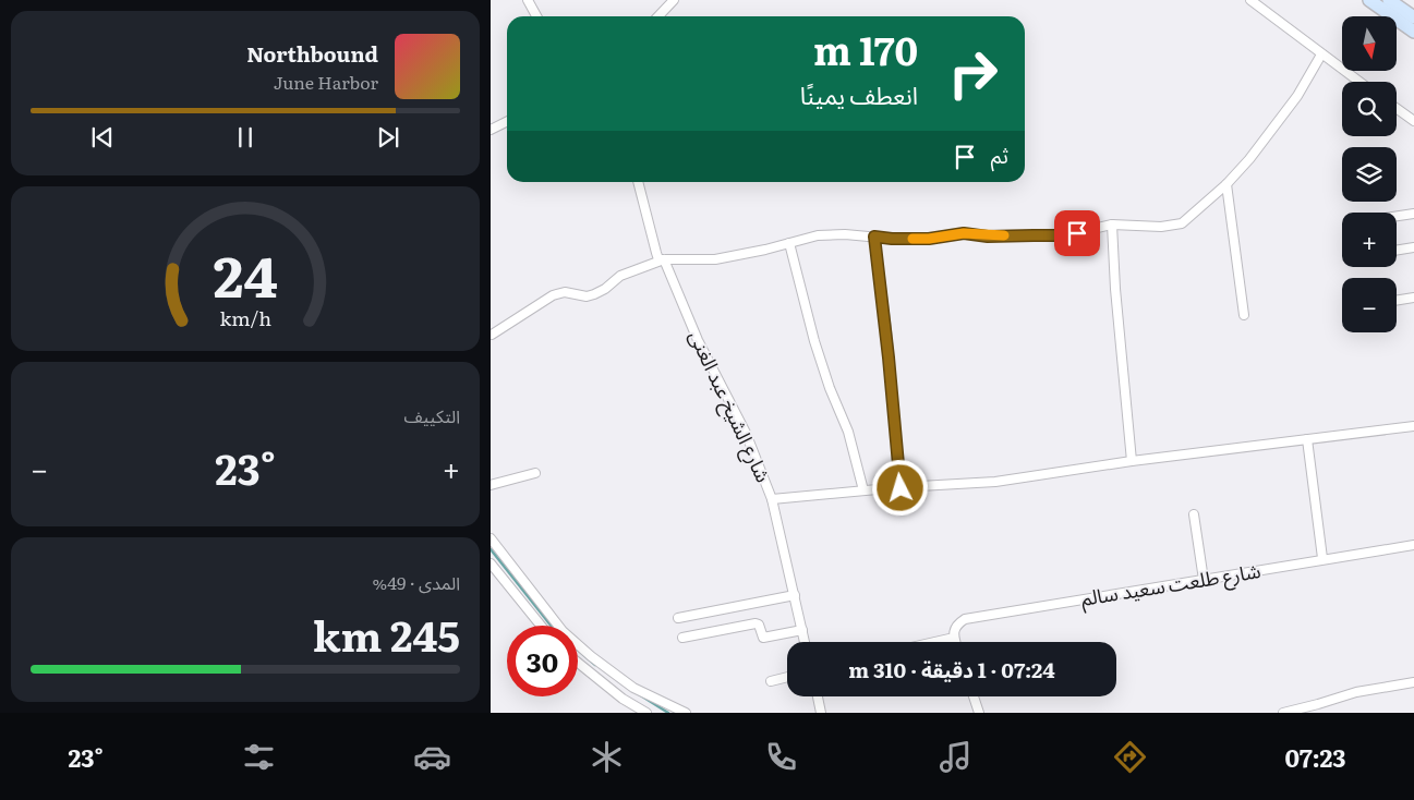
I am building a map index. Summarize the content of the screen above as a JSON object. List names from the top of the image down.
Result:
{
  "streets": {
    "street": ["شارع الشيخ عبد الغنى", "شارع طلعت سعيد سالم"]
  },
  "north": "bottom",
  "page": {
    "map_buttons": ["+", "−"],
    "turn": ["170 m", "انعطف يمينًا"],
    "song": ["Northbound", "June Harbor"],
    "then": "ثم",
    "tile": [
      "التكييف",
      ["المدى · 49%", "245 km"]
    ],
    "heat": ["−", "23°", "+"],
    "limit": "30",
    "trip": "07:24 · 1 دقيقة · 310 m",
    "tabs": ["07:23", "23°"],
    "gauge": ["24", "km/h"]
  }
}
